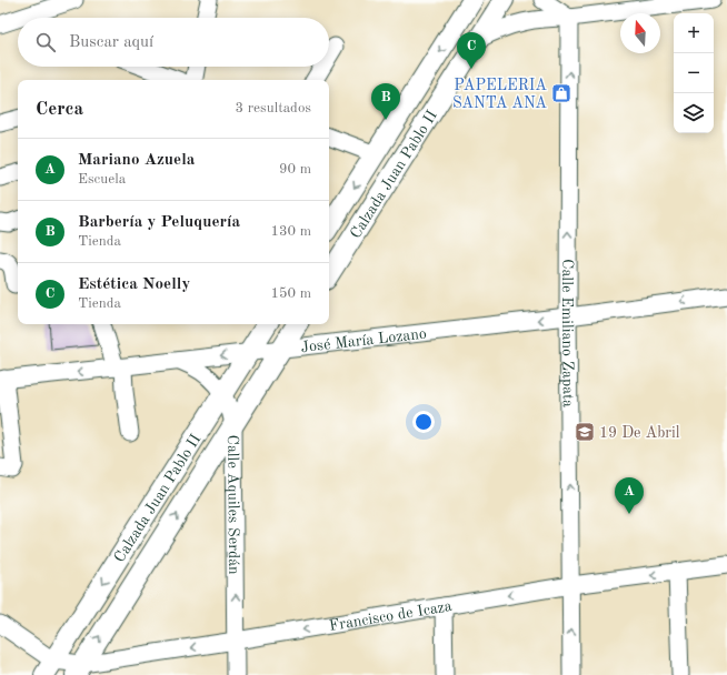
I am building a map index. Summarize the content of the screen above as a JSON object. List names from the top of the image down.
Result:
{
  "streets": {
    "main road": ["Calzada Juan Pablo II"],
    "street": [
      "Calle Emiliano Zapata",
      "José María Lozano",
      "Calle Aquiles Serdán",
      "Francisco de Icaza"
    ]
  },
  "crossings": [
    ["Calzada Juan Pablo II", "José María Lozano"],
    ["Calzada Juan Pablo II", "Calle Aquiles Serdán"],
    ["Calzada Juan Pablo II", "Francisco de Icaza"],
    ["Calle Emiliano Zapata", "José María Lozano"],
    ["Calle Emiliano Zapata", "Francisco de Icaza"],
    ["José María Lozano", "Calle Aquiles Serdán"],
    ["Calle Aquiles Serdán", "Francisco de Icaza"]
  ],
  "one_way": [
    "Calle Emiliano Zapata",
    "José María Lozano",
    "Calle Aquiles Serdán",
    "Francisco de Icaza"
  ],
  "places": {
    "shop": ["PAPELERIA SANTA ANA"],
    "school or university": ["19 De Abril"]
  },
  "north": "top",
  "page": {
    "map_buttons": ["+", "−"],
    "search": "Buscar aquí",
    "pins": ["C", "B", "A"],
    "heading": ["Cerca", "3 resultados"],
    "list": [
      {
        "mark": "A",
        "name": "Mariano Azuela",
        "note": "Escuela",
        "value": "90 m"
      },
      {
        "mark": "B",
        "name": "Barbería y Peluquería",
        "note": "Tienda",
        "value": "130 m"
      },
      {
        "mark": "C",
        "name": "Estética Noelly",
        "note": "Tienda",
        "value": "150 m"
      }
    ]
  }
}
